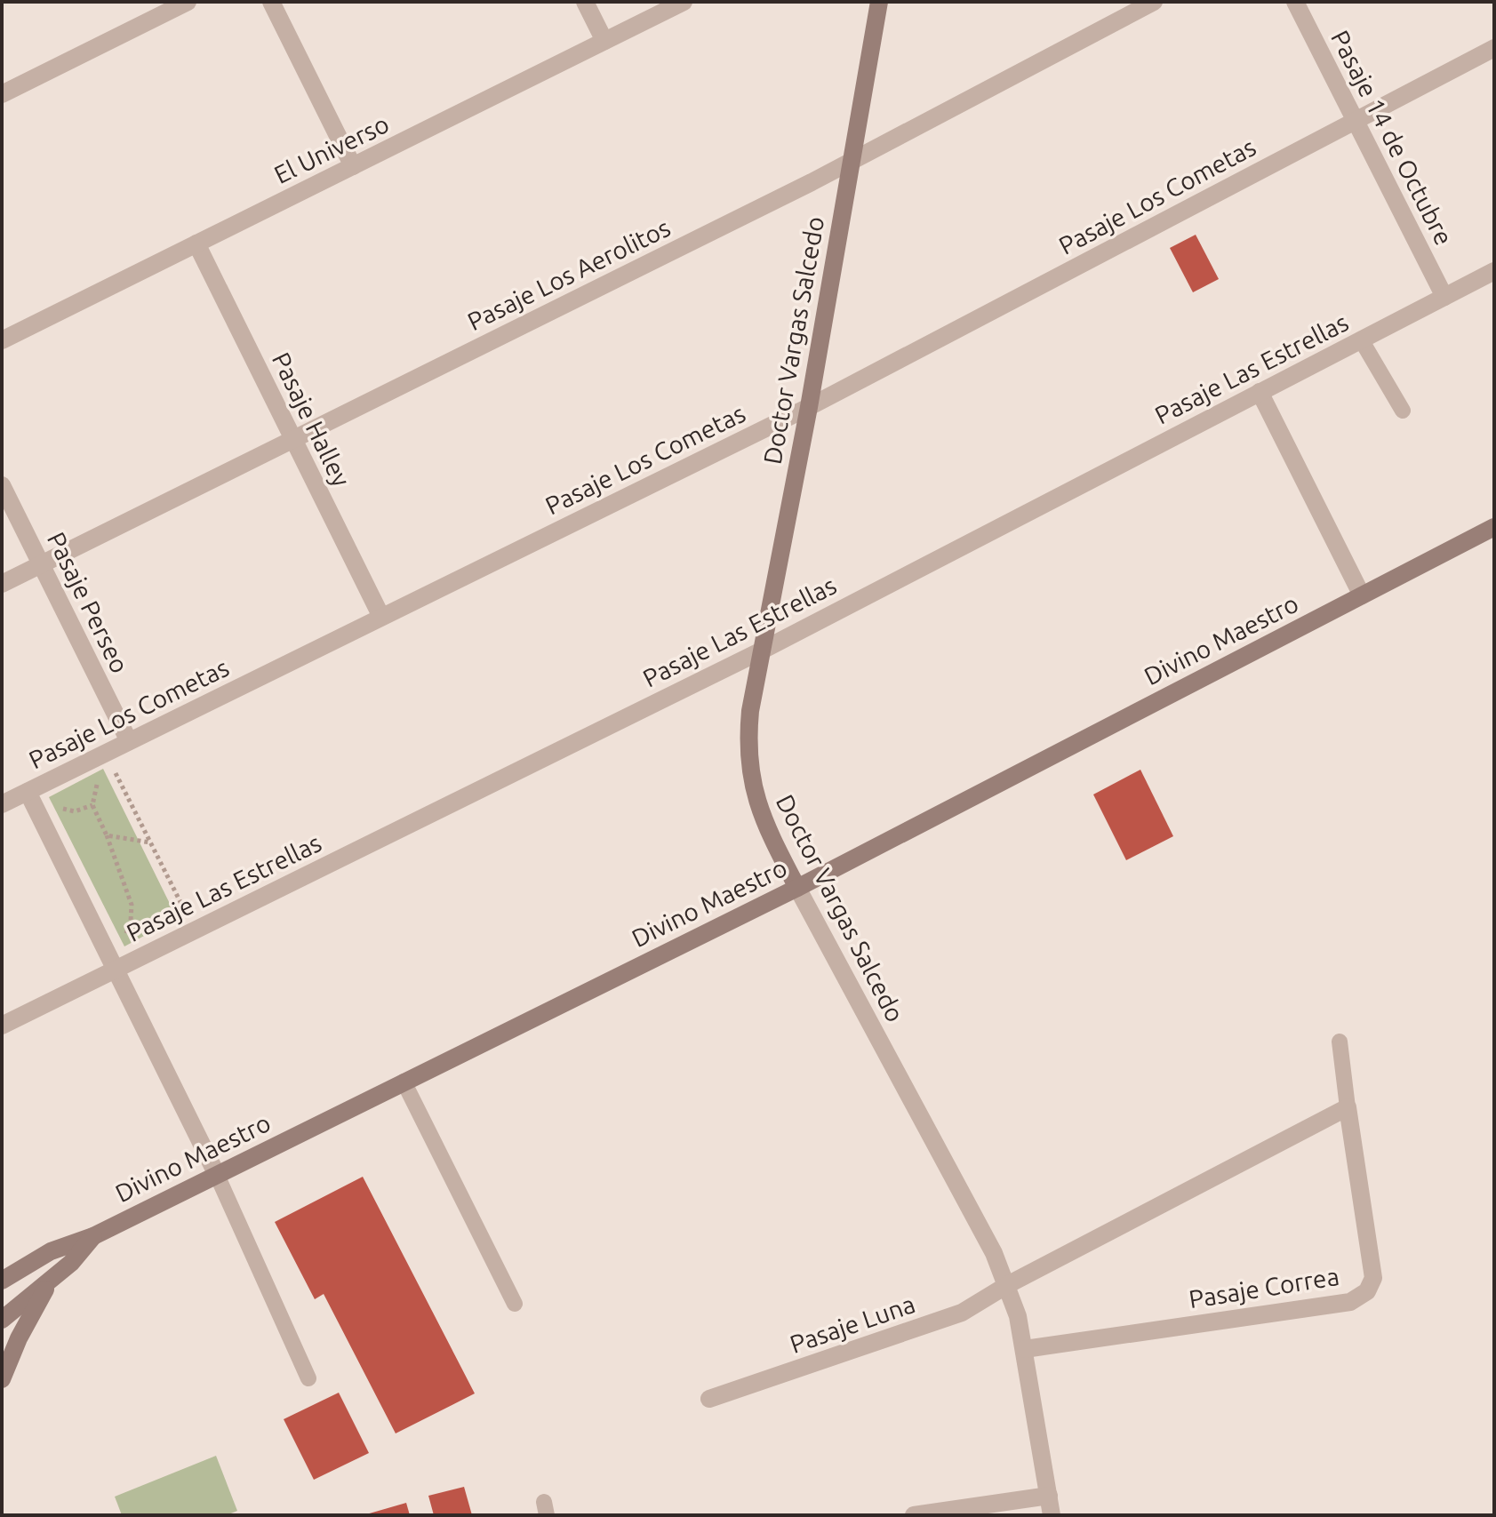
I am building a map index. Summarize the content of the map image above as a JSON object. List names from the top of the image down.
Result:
{
  "streets": {
    "street": [
      "Pasaje 14 de Octubre",
      "El Universo",
      "Pasaje Los Cometas",
      "Pasaje Los Aerolitos",
      "Doctor Vargas Salcedo",
      "Pasaje Las Estrellas",
      "Pasaje Halley",
      "Pasaje Perseo",
      "Divino Maestro",
      "Pasaje Correa",
      "Pasaje Luna"
    ]
  },
  "crossings": [
    ["Pasaje 14 de Octubre", "Pasaje Los Cometas"],
    ["Pasaje 14 de Octubre", "Pasaje Las Estrellas"],
    ["El Universo", "Pasaje Halley"],
    ["Pasaje Los Cometas", "Doctor Vargas Salcedo"],
    ["Pasaje Los Cometas", "Pasaje Halley"],
    ["Pasaje Los Cometas", "Pasaje Perseo"],
    ["Pasaje Los Aerolitos", "Doctor Vargas Salcedo"],
    ["Pasaje Los Aerolitos", "Pasaje Halley"],
    ["Pasaje Los Aerolitos", "Pasaje Perseo"],
    ["Doctor Vargas Salcedo", "Pasaje Las Estrellas"],
    ["Doctor Vargas Salcedo", "Divino Maestro"],
    ["Doctor Vargas Salcedo", "Pasaje Correa"],
    ["Doctor Vargas Salcedo", "Pasaje Luna"]
  ]
}
